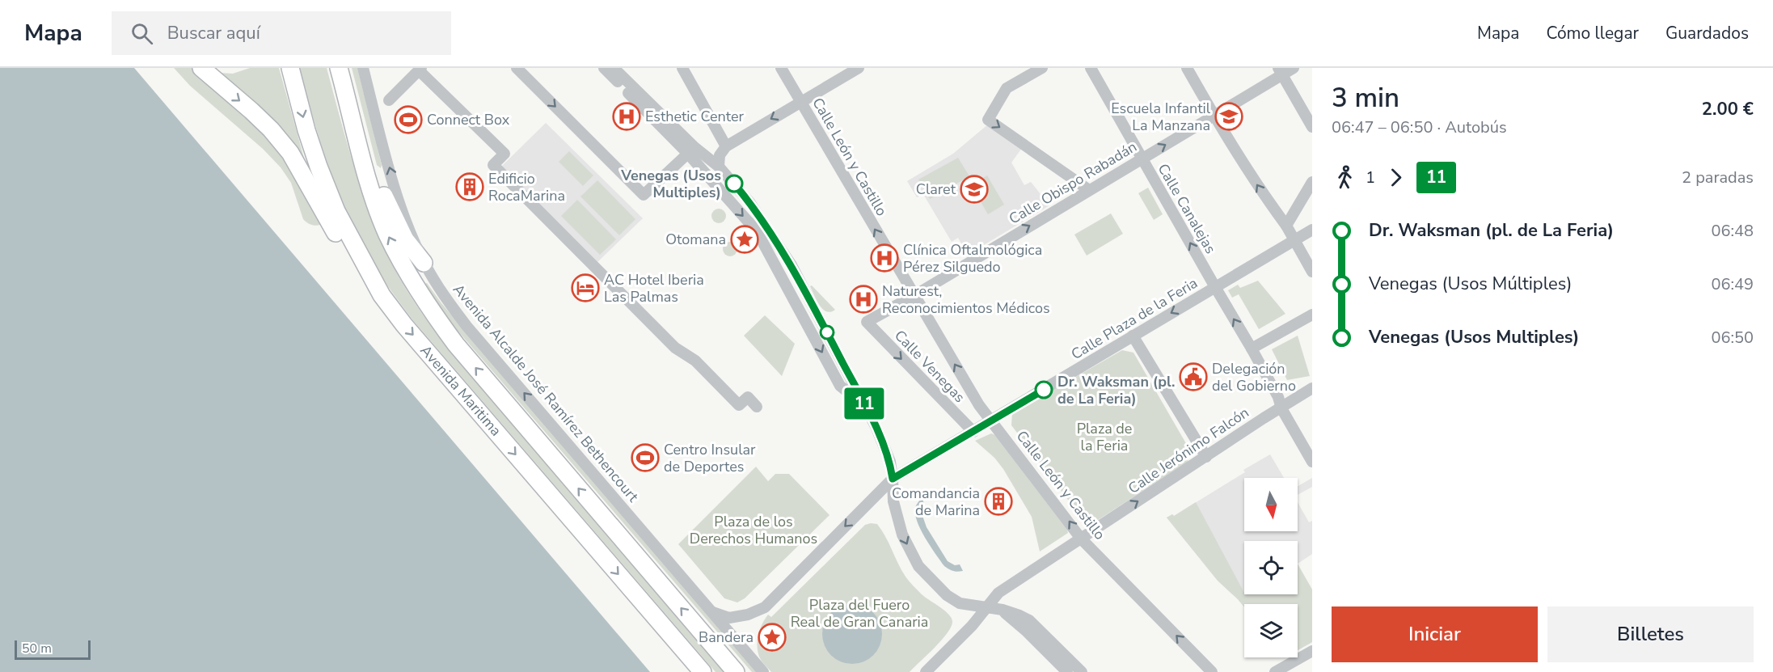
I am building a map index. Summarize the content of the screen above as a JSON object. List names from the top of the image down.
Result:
{
  "streets": {
    "highway": ["Avenida Maritima"],
    "street": [
      "Calle León y Castillo",
      "Calle Obispo Rabadán",
      "Calle Canalejas",
      "Calle Plaza de la Feria",
      "Calle Venegas",
      "Avenida Alcalde José Ramírez Bethencourt",
      "Calle Jerónimo Falcón"
    ]
  },
  "crossings": [
    ["Calle León y Castillo", "Calle Obispo Rabadán"],
    ["Calle León y Castillo", "Calle Plaza de la Feria"],
    ["Calle León y Castillo", "Calle Jerónimo Falcón"],
    ["Calle Obispo Rabadán", "Calle Canalejas"],
    ["Calle Obispo Rabadán", "Calle Venegas"],
    ["Calle Canalejas", "Calle Plaza de la Feria"],
    ["Calle Canalejas", "Calle Jerónimo Falcón"],
    ["Calle Plaza de la Feria", "Calle Venegas"],
    ["Calle Plaza de la Feria", "Avenida Alcalde José Ramírez Bethencourt"]
  ],
  "one_way": [
    "Calle Obispo Rabadán",
    "Calle Plaza de la Feria",
    "Avenida Alcalde José Ramírez Bethencourt",
    "Calle Jerónimo Falcón"
  ],
  "parks": ["Plaza de la Feria", "Plaza de los Derechos Humanos", "Plaza del Fuero Real de Gran Canaria"],
  "places": {
    "hospital": ["Esthetic Center", "Clínica Oftalmológica Pérez Silguedo", "Naturest, Reconocimientos Médicos"],
    "school or university": ["Escuela Infantil La Manzana", "Claret"],
    "sports": ["Connect Box", "Centro Insular de Deportes"],
    "other": ["Venegas (Usos Multiples)", "Dr. Waksman (pl. de La Feria)"],
    "building": ["Edificio RocaMarina", "Comandancia de Marina"],
    "place": ["Otomana", "Bandera"],
    "hotel": ["AC Hotel Iberia Las Palmas"],
    "public building": ["Delegación del Gobierno"]
  },
  "lines": ["bus line 11"],
  "scale_bar": "50 m",
  "north": "bottom",
  "page": {
    "header": "Mapa",
    "search": "Buscar aquí",
    "nav": ["Mapa", "Cómo llegar", "Guardados"],
    "on_map": "11",
    "heading": ["3 min", "06:47 – 06:50 · Autobús", "2.00 €"],
    "legs": ["1", "11", "2 paradas"],
    "list": [
      {
        "name": "Dr. Waksman (pl. de La Feria)",
        "value": "06:48"
      },
      {
        "name": "Venegas (Usos Múltiples)",
        "value": "06:49"
      },
      {
        "name": "Venegas (Usos Multiples)",
        "value": "06:50"
      }
    ],
    "buttons": ["Iniciar", "Billetes"],
    "scale": "50 m"
  }
}
